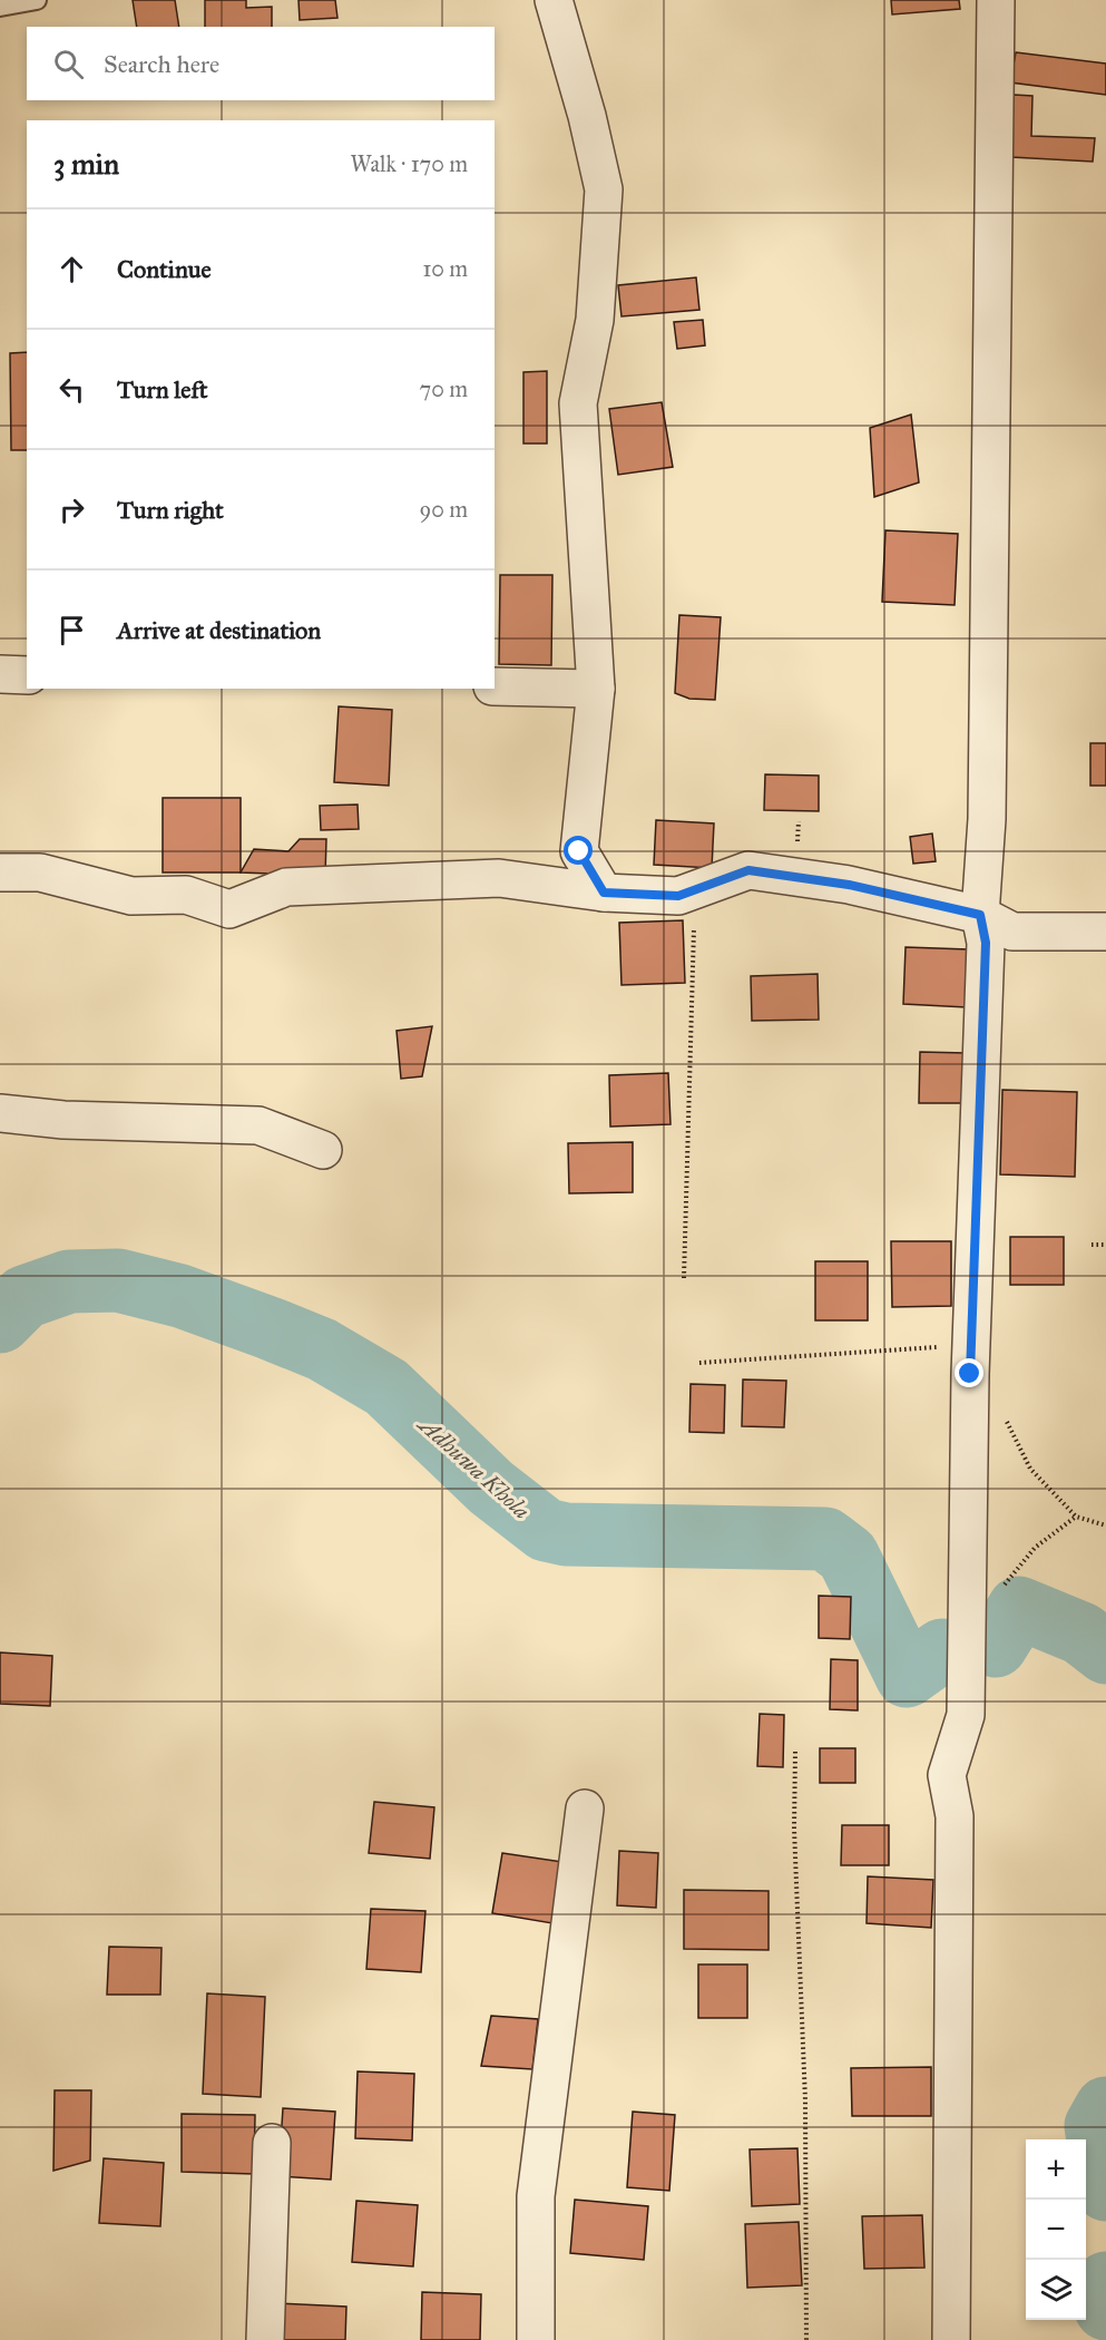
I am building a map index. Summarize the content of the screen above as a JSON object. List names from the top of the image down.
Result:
{
  "water": ["Adhuwa Khola"],
  "page": {
    "search": "Search here",
    "heading": ["3 min", "Walk · 170 m"],
    "list": [
      ["Continue", "10 m"],
      ["Turn left", "70 m"],
      ["Turn right", "90 m"],
      "Arrive at destination"
    ],
    "map_buttons": ["+", "−"]
  }
}
